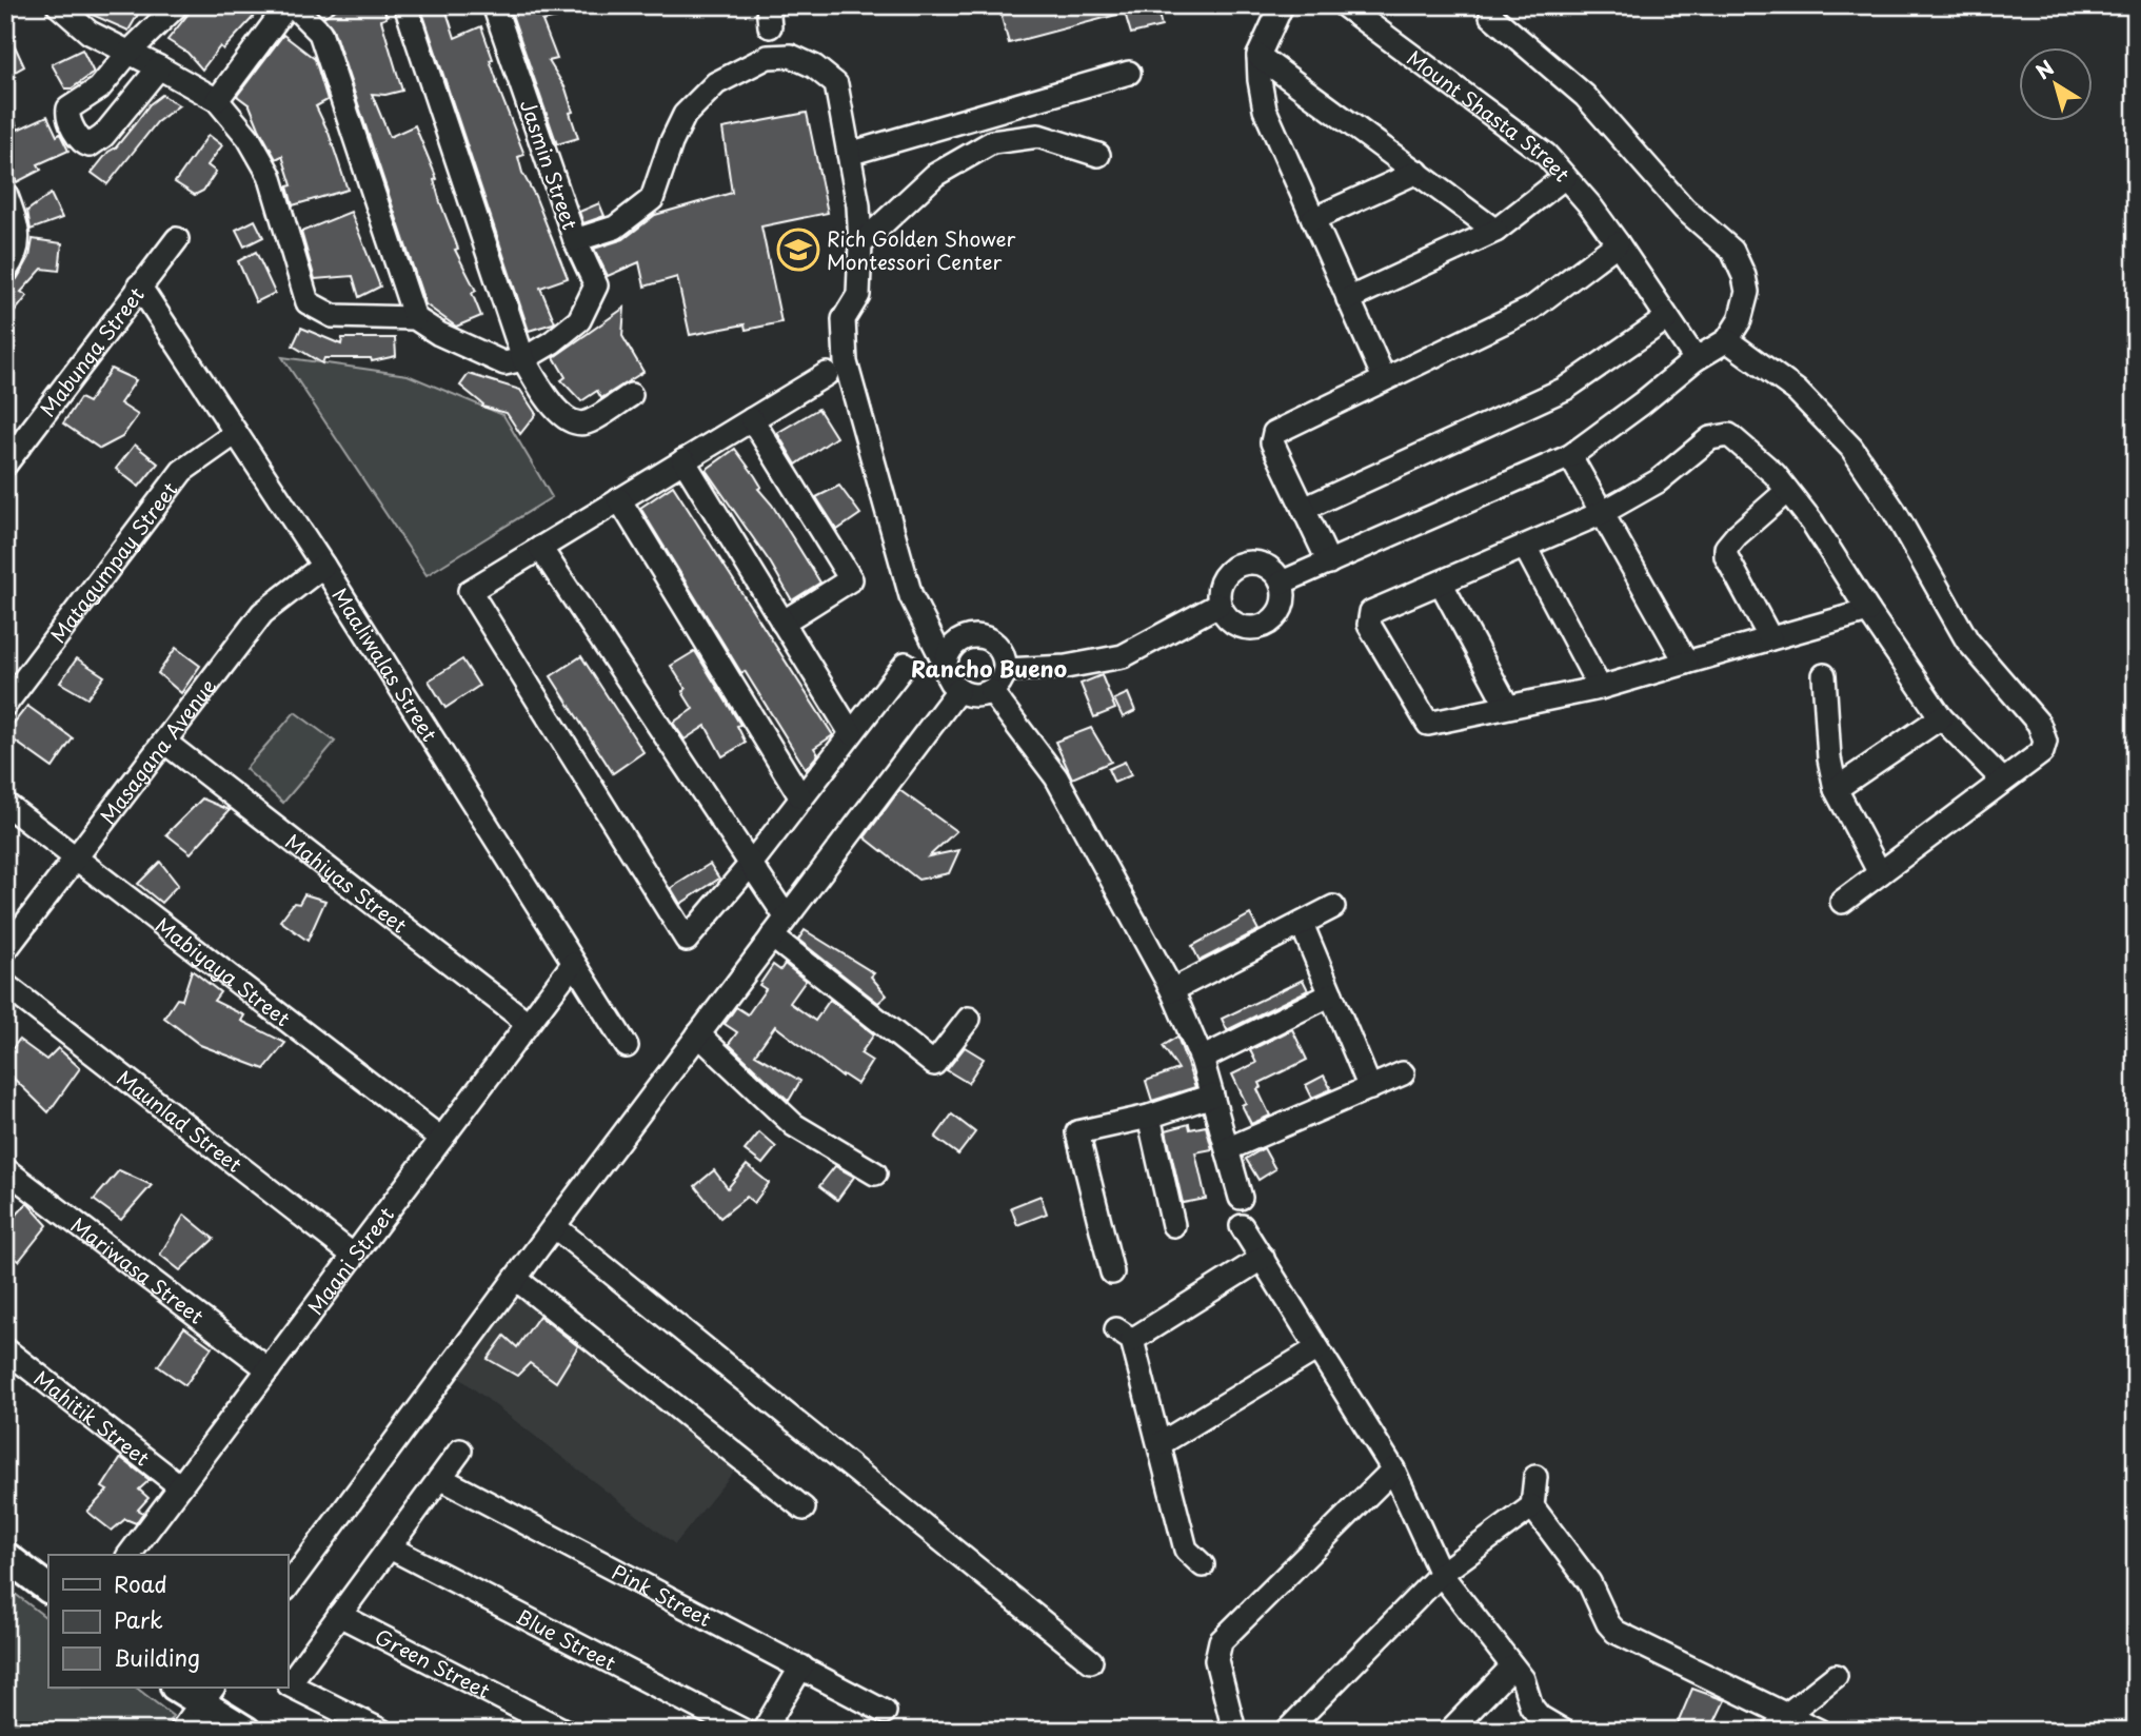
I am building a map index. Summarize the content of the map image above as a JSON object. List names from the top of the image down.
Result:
{
  "streets": {
    "street": [
      "Mount Shasta Street",
      "Jasmin Street",
      "Mabunga Street",
      "Matagumpay Street",
      "Maaliwalas Street",
      "Masagana Avenue",
      "Mahiyas Street",
      "Mabiyaya Street",
      "Maunlad Street",
      "Maani Street",
      "Mariwasa Street",
      "Mahitik Street",
      "Pink Street",
      "Blue Street",
      "Green Street"
    ]
  },
  "crossings": [
    ["Mabunga Street", "Maaliwalas Street"],
    ["Matagumpay Street", "Maaliwalas Street"],
    ["Maaliwalas Street", "Masagana Avenue"],
    ["Maaliwalas Street", "Maani Street"],
    ["Masagana Avenue", "Mahiyas Street"],
    ["Masagana Avenue", "Mabiyaya Street"],
    ["Mahiyas Street", "Maani Street"],
    ["Mabiyaya Street", "Maani Street"],
    ["Maunlad Street", "Maani Street"],
    ["Maani Street", "Mariwasa Street"],
    ["Maani Street", "Mahitik Street"]
  ],
  "districts": ["Rancho Bueno"],
  "places": {
    "school or university": ["Rich Golden Shower Montessori Center"]
  },
  "legend": ["Road", "Park", "Building"],
  "north": "top left"
}
